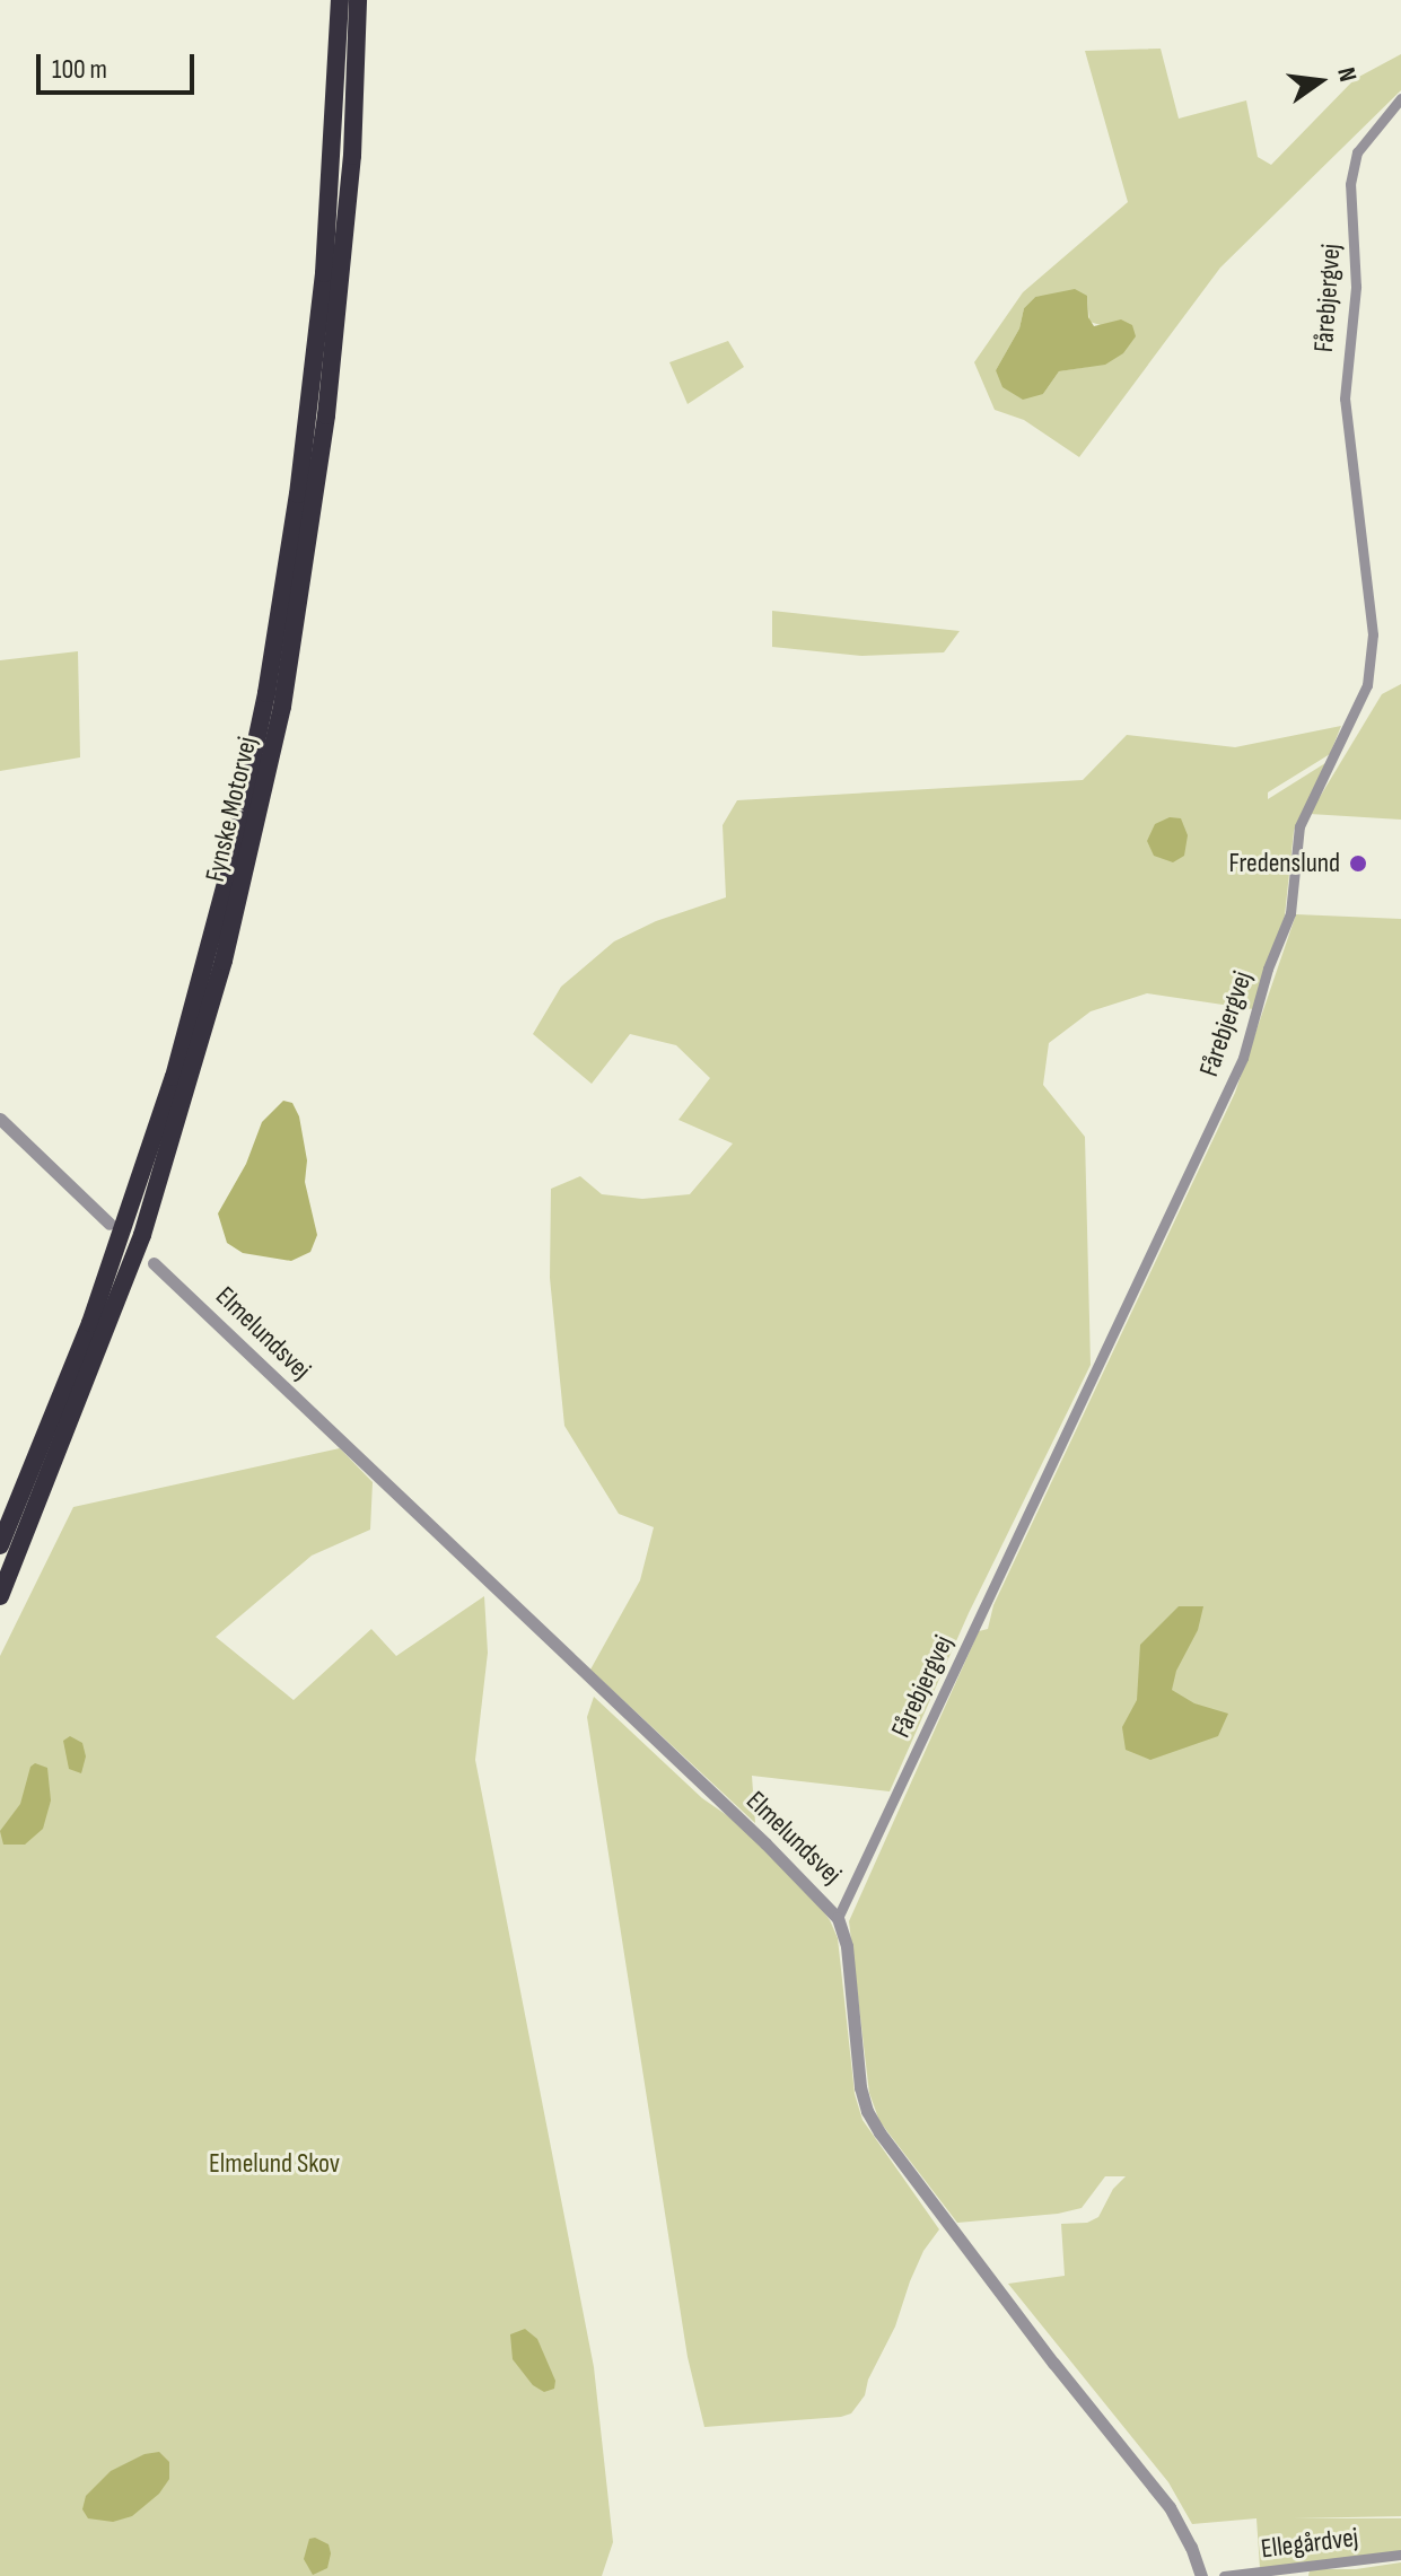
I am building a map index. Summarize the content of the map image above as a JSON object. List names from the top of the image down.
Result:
{
  "streets": {
    "highway": ["Fynske Motorvej"],
    "street": ["Fårebjergvej", "Elmelundsvej", "Ellegårdvej"]
  },
  "crossings": [
    ["Fårebjergvej", "Elmelundsvej"]
  ],
  "parks": ["Elmelund Skov"],
  "places": ["Fredenslund"],
  "scale_bar": "100 m",
  "north": "right"
}
